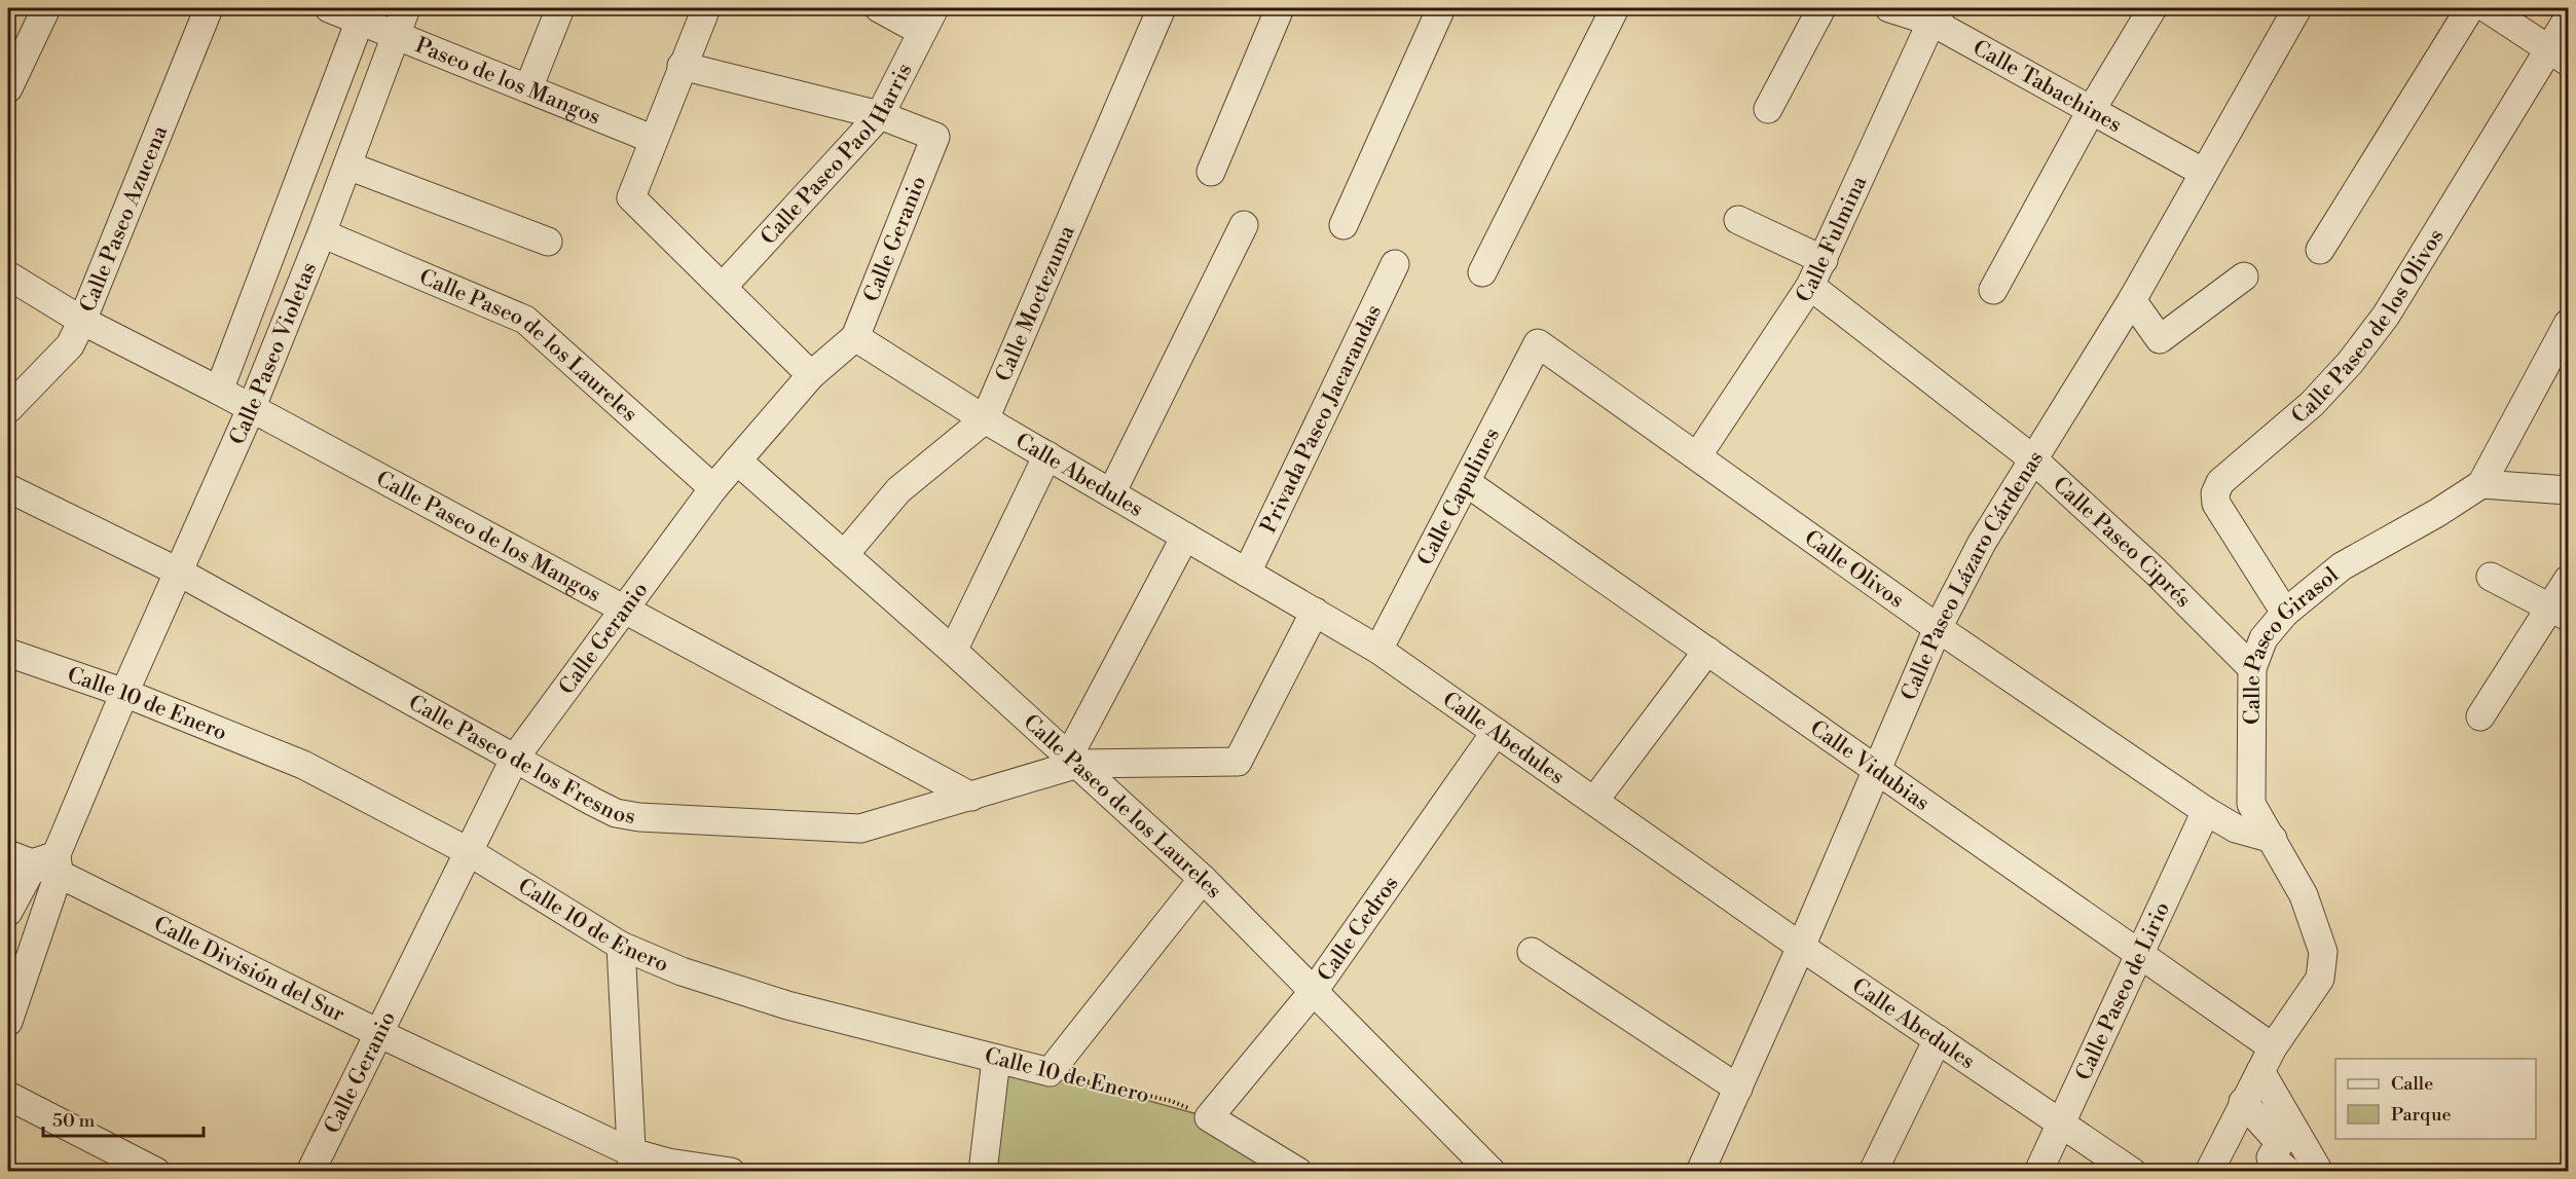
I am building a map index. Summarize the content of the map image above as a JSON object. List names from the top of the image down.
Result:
{
  "streets": {
    "street": [
      "Paseo de los Mangos",
      "Calle Tabachines",
      "Calle Paseo Paol Harris",
      "Calle Paseo Azucena",
      "Calle Geranio",
      "Calle Fulmina",
      "Calle Moctezuma",
      "Calle Paseo de los Olivos",
      "Calle Paseo de los Laureles",
      "Calle Paseo Violetas",
      "Privada Paseo Jacarandas",
      "Calle Abedules",
      "Calle Capulines",
      "Calle Paseo de los Mangos",
      "Calle Paseo Ciprés",
      "Calle Olivos",
      "Calle Paseo Lázaro Cárdenas",
      "Calle Paseo Girasol",
      "Calle 10 de Enero",
      "Calle Paseo de los Fresnos",
      "Calle Vidubias",
      "Calle Cedros",
      "Calle División del Sur",
      "Calle Paseo de Lirio"
    ]
  },
  "crossings": [
    ["Paseo de los Mangos", "Calle Paseo Violetas"],
    ["Calle Tabachines", "Calle Fulmina"],
    ["Calle Tabachines", "Calle Paseo Lázaro Cárdenas"],
    ["Calle Paseo Paol Harris", "Calle Geranio"],
    ["Calle Paseo Azucena", "Calle Paseo de los Mangos"],
    ["Calle Geranio", "Calle Paseo de los Laureles"],
    ["Calle Geranio", "Calle Abedules"],
    ["Calle Geranio", "Calle Paseo de los Mangos"],
    ["Calle Geranio", "Calle 10 de Enero"],
    ["Calle Geranio", "Calle Paseo de los Fresnos"],
    ["Calle Geranio", "Calle División del Sur"],
    ["Calle Fulmina", "Calle Paseo Ciprés"],
    ["Calle Fulmina", "Calle Olivos"],
    ["Calle Moctezuma", "Calle Paseo de los Laureles"],
    ["Calle Moctezuma", "Calle Abedules"],
    ["Calle Paseo de los Olivos", "Calle Paseo Girasol"],
    ["Calle Paseo de los Laureles", "Calle Paseo Violetas"],
    ["Calle Paseo de los Laureles", "Calle Paseo de los Fresnos"],
    ["Calle Paseo de los Laureles", "Calle Cedros"],
    ["Calle Paseo Violetas", "Calle Paseo de los Mangos"],
    ["Calle Paseo Violetas", "Calle 10 de Enero"],
    ["Calle Paseo Violetas", "Calle Paseo de los Fresnos"],
    ["Calle Paseo Violetas", "Calle División del Sur"],
    ["Privada Paseo Jacarandas", "Calle Abedules"],
    ["Calle Abedules", "Calle Capulines"],
    ["Calle Abedules", "Calle Paseo Lázaro Cárdenas"],
    ["Calle Abedules", "Calle Cedros"],
    ["Calle Abedules", "Calle Paseo de Lirio"],
    ["Calle Capulines", "Calle Olivos"],
    ["Calle Capulines", "Calle Vidubias"],
    ["Calle Paseo de los Mangos", "Calle Paseo de los Fresnos"],
    ["Calle Paseo Ciprés", "Calle Paseo Lázaro Cárdenas"],
    ["Calle Paseo Ciprés", "Calle Paseo Girasol"],
    ["Calle Olivos", "Calle Paseo Lázaro Cárdenas"],
    ["Calle Olivos", "Calle Paseo Girasol"],
    ["Calle Olivos", "Calle Paseo de Lirio"],
    ["Calle Paseo Lázaro Cárdenas", "Calle Vidubias"],
    ["Calle Paseo Girasol", "Calle Vidubias"],
    ["Calle 10 de Enero", "Calle Cedros"],
    ["Calle Vidubias", "Calle Paseo de Lirio"]
  ],
  "legend": ["Calle", "Parque"],
  "scale_bar": "50 m"
}
